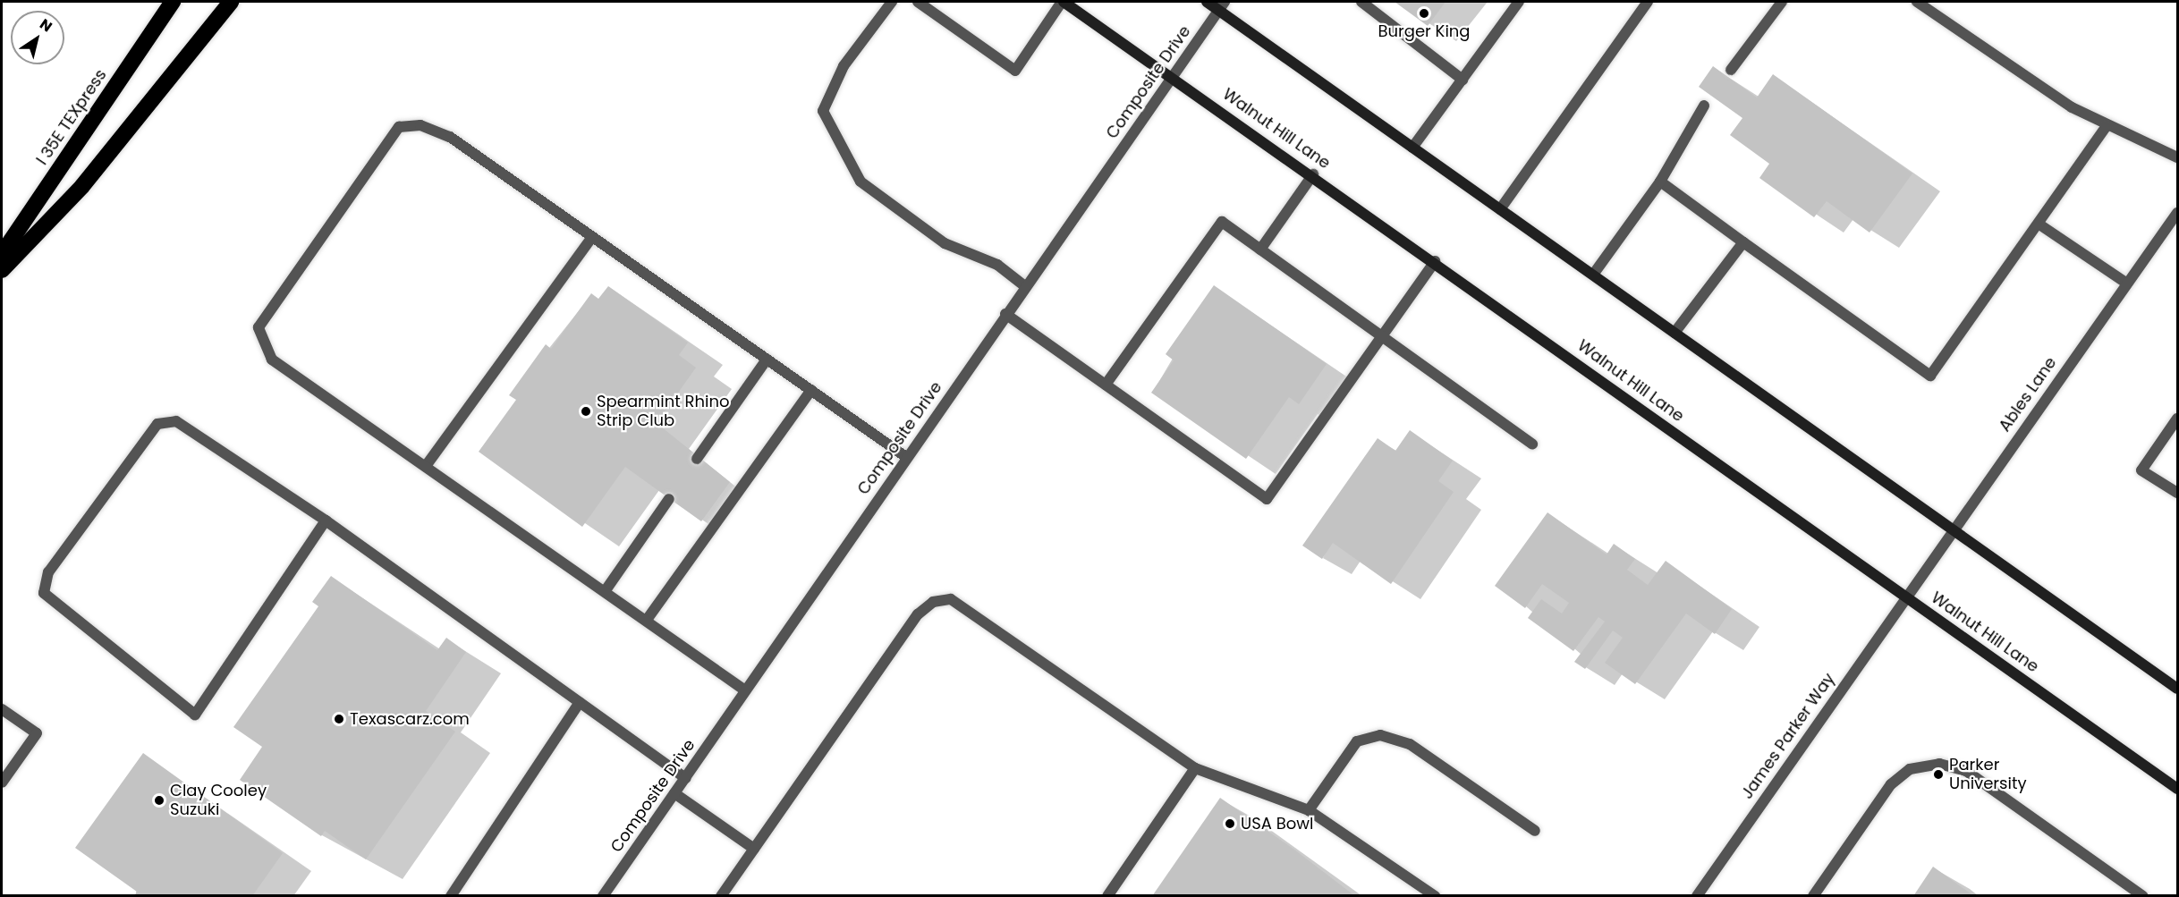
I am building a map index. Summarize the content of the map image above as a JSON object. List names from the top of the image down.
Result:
{
  "streets": {
    "highway": ["I 35E TEXpress"],
    "main road": ["Walnut Hill Lane"],
    "street": ["Composite Drive", "Ables Lane", "James Parker Way"]
  },
  "crossings": [
    ["Composite Drive", "Walnut Hill Lane"],
    ["Walnut Hill Lane", "Ables Lane"],
    ["Walnut Hill Lane", "James Parker Way"],
    ["Ables Lane", "James Parker Way"]
  ],
  "places": [
    "Burger King",
    "Spearmint Rhino Strip Club",
    "Texascarz.com",
    "Parker University",
    "Clay Cooley Suzuki",
    "USA Bowl"
  ],
  "north": "top right"
}
